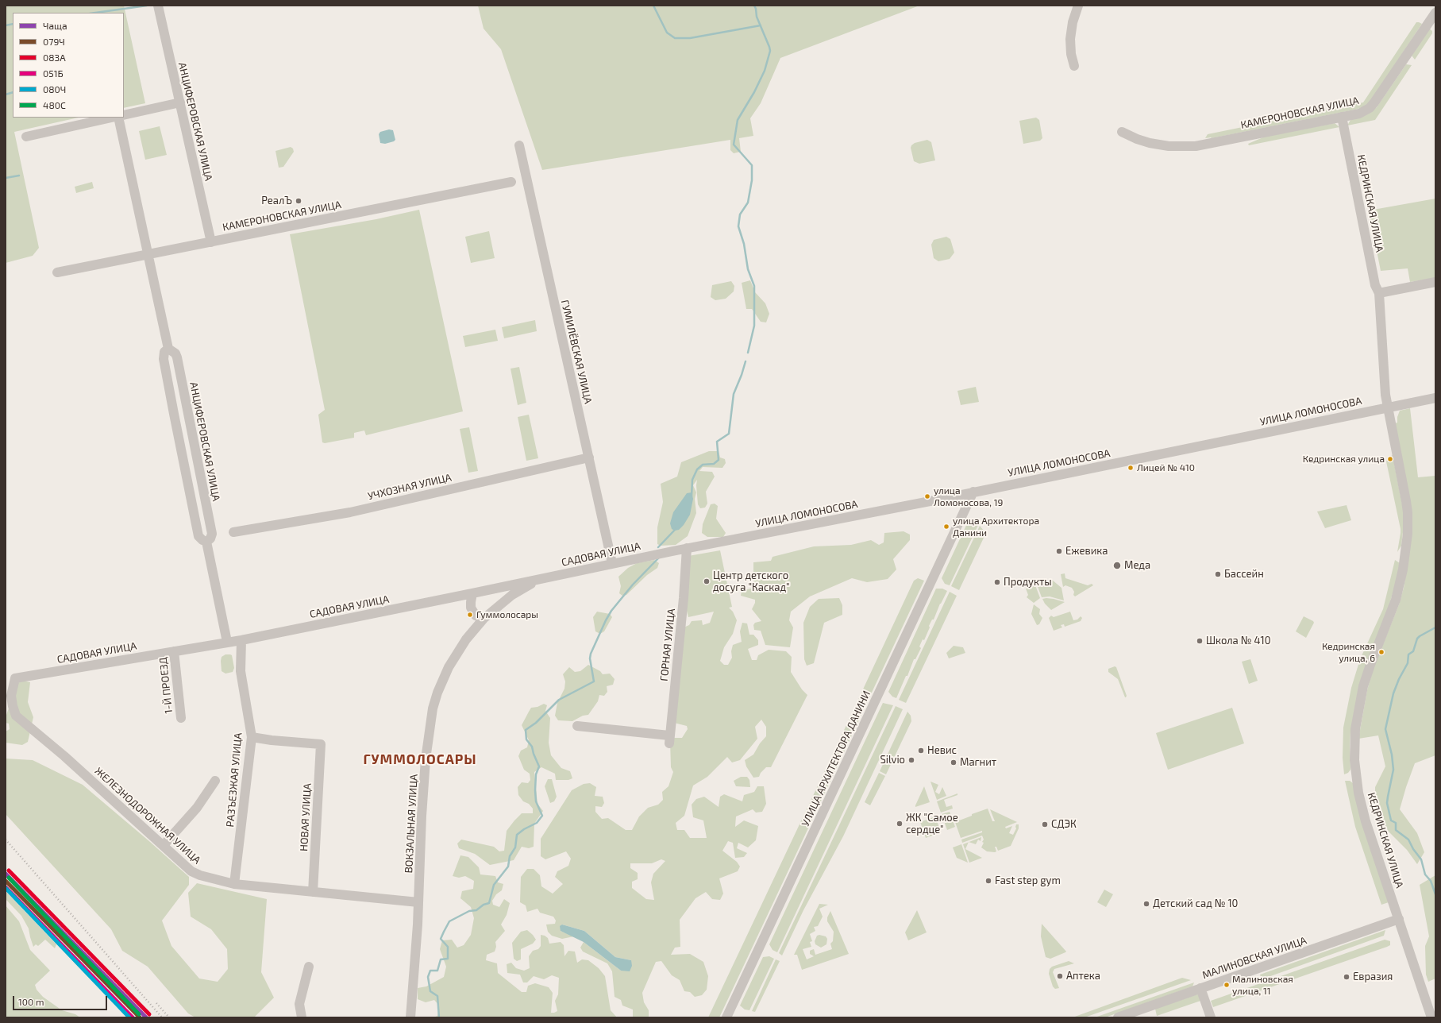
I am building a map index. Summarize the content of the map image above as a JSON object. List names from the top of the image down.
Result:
{
  "streets": {
    "street": [
      "КАМЕРОНОВСКАЯ УЛИЦА",
      "АНЦИФЕРОВСКАЯ УЛИЦА",
      "КЕДРИНСКАЯ УЛИЦА",
      "ГУМИЛЁВСКАЯ УЛИЦА",
      "УЛИЦА ЛОМОНОСОВА",
      "УЧХОЗНАЯ УЛИЦА",
      "САДОВАЯ УЛИЦА",
      "ГОРНАЯ УЛИЦА",
      "1-Й ПРОЕЗД",
      "УЛИЦА АРХИТЕКТОРА ДАНИНИ",
      "РАЗЪЕЗЖАЯ УЛИЦА",
      "ЖЕЛЕЗНОДОРОЖНАЯ УЛИЦА",
      "НОВАЯ УЛИЦА",
      "ВОКЗАЛЬНАЯ УЛИЦА",
      "МАЛИНОВСКАЯ УЛИЦА"
    ]
  },
  "crossings": [
    ["КАМЕРОНОВСКАЯ УЛИЦА", "АНЦИФЕРОВСКАЯ УЛИЦА"],
    ["КАМЕРОНОВСКАЯ УЛИЦА", "КЕДРИНСКАЯ УЛИЦА"],
    ["АНЦИФЕРОВСКАЯ УЛИЦА", "САДОВАЯ УЛИЦА"],
    ["КЕДРИНСКАЯ УЛИЦА", "УЛИЦА ЛОМОНОСОВА"],
    ["КЕДРИНСКАЯ УЛИЦА", "МАЛИНОВСКАЯ УЛИЦА"],
    ["ГУМИЛЁВСКАЯ УЛИЦА", "УЧХОЗНАЯ УЛИЦА"],
    ["ГУМИЛЁВСКАЯ УЛИЦА", "САДОВАЯ УЛИЦА"],
    ["УЛИЦА ЛОМОНОСОВА", "САДОВАЯ УЛИЦА"],
    ["УЛИЦА ЛОМОНОСОВА", "ГОРНАЯ УЛИЦА"],
    ["УЛИЦА ЛОМОНОСОВА", "УЛИЦА АРХИТЕКТОРА ДАНИНИ"],
    ["САДОВАЯ УЛИЦА", "ГОРНАЯ УЛИЦА"],
    ["САДОВАЯ УЛИЦА", "1-Й ПРОЕЗД"],
    ["САДОВАЯ УЛИЦА", "РАЗЪЕЗЖАЯ УЛИЦА"],
    ["САДОВАЯ УЛИЦА", "ЖЕЛЕЗНОДОРОЖНАЯ УЛИЦА"],
    ["САДОВАЯ УЛИЦА", "ВОКЗАЛЬНАЯ УЛИЦА"],
    ["РАЗЪЕЗЖАЯ УЛИЦА", "ЖЕЛЕЗНОДОРОЖНАЯ УЛИЦА"],
    ["РАЗЪЕЗЖАЯ УЛИЦА", "НОВАЯ УЛИЦА"],
    ["ЖЕЛЕЗНОДОРОЖНАЯ УЛИЦА", "НОВАЯ УЛИЦА"],
    ["ЖЕЛЕЗНОДОРОЖНАЯ УЛИЦА", "ВОКЗАЛЬНАЯ УЛИЦА"]
  ],
  "districts": ["ГУММОЛОСАРЫ"],
  "places": [
    "РеалЪ",
    "Кедринская улица",
    "Лицей № 410",
    "улица Ломоносова, 19",
    "улица Архитектора Данини",
    "Ежевика",
    "Меда",
    "Бассейн",
    "Центр детского досуга \"Каскад\"",
    "Продукты",
    "Гуммолосары",
    "Школа № 410",
    "Кедринская улица, 6",
    "Невис",
    "Silvio",
    "Магнит",
    "ЖК \"Самое сердце\"",
    "СДЭК",
    "Fast step gym",
    "Детский сад № 10",
    "Аптека",
    "Евразия",
    "Малиновская улица, 11"
  ],
  "lines": [
    "transit line 083А",
    "transit line Чаща",
    "transit line 480С",
    "transit line 079Ч",
    "transit line 051Б",
    "transit line 080Ч"
  ],
  "legend": [
    "Чаща",
    "079Ч",
    "083А",
    "051Б",
    "080Ч",
    "480С"
  ],
  "scale_bar": "100 m"
}
